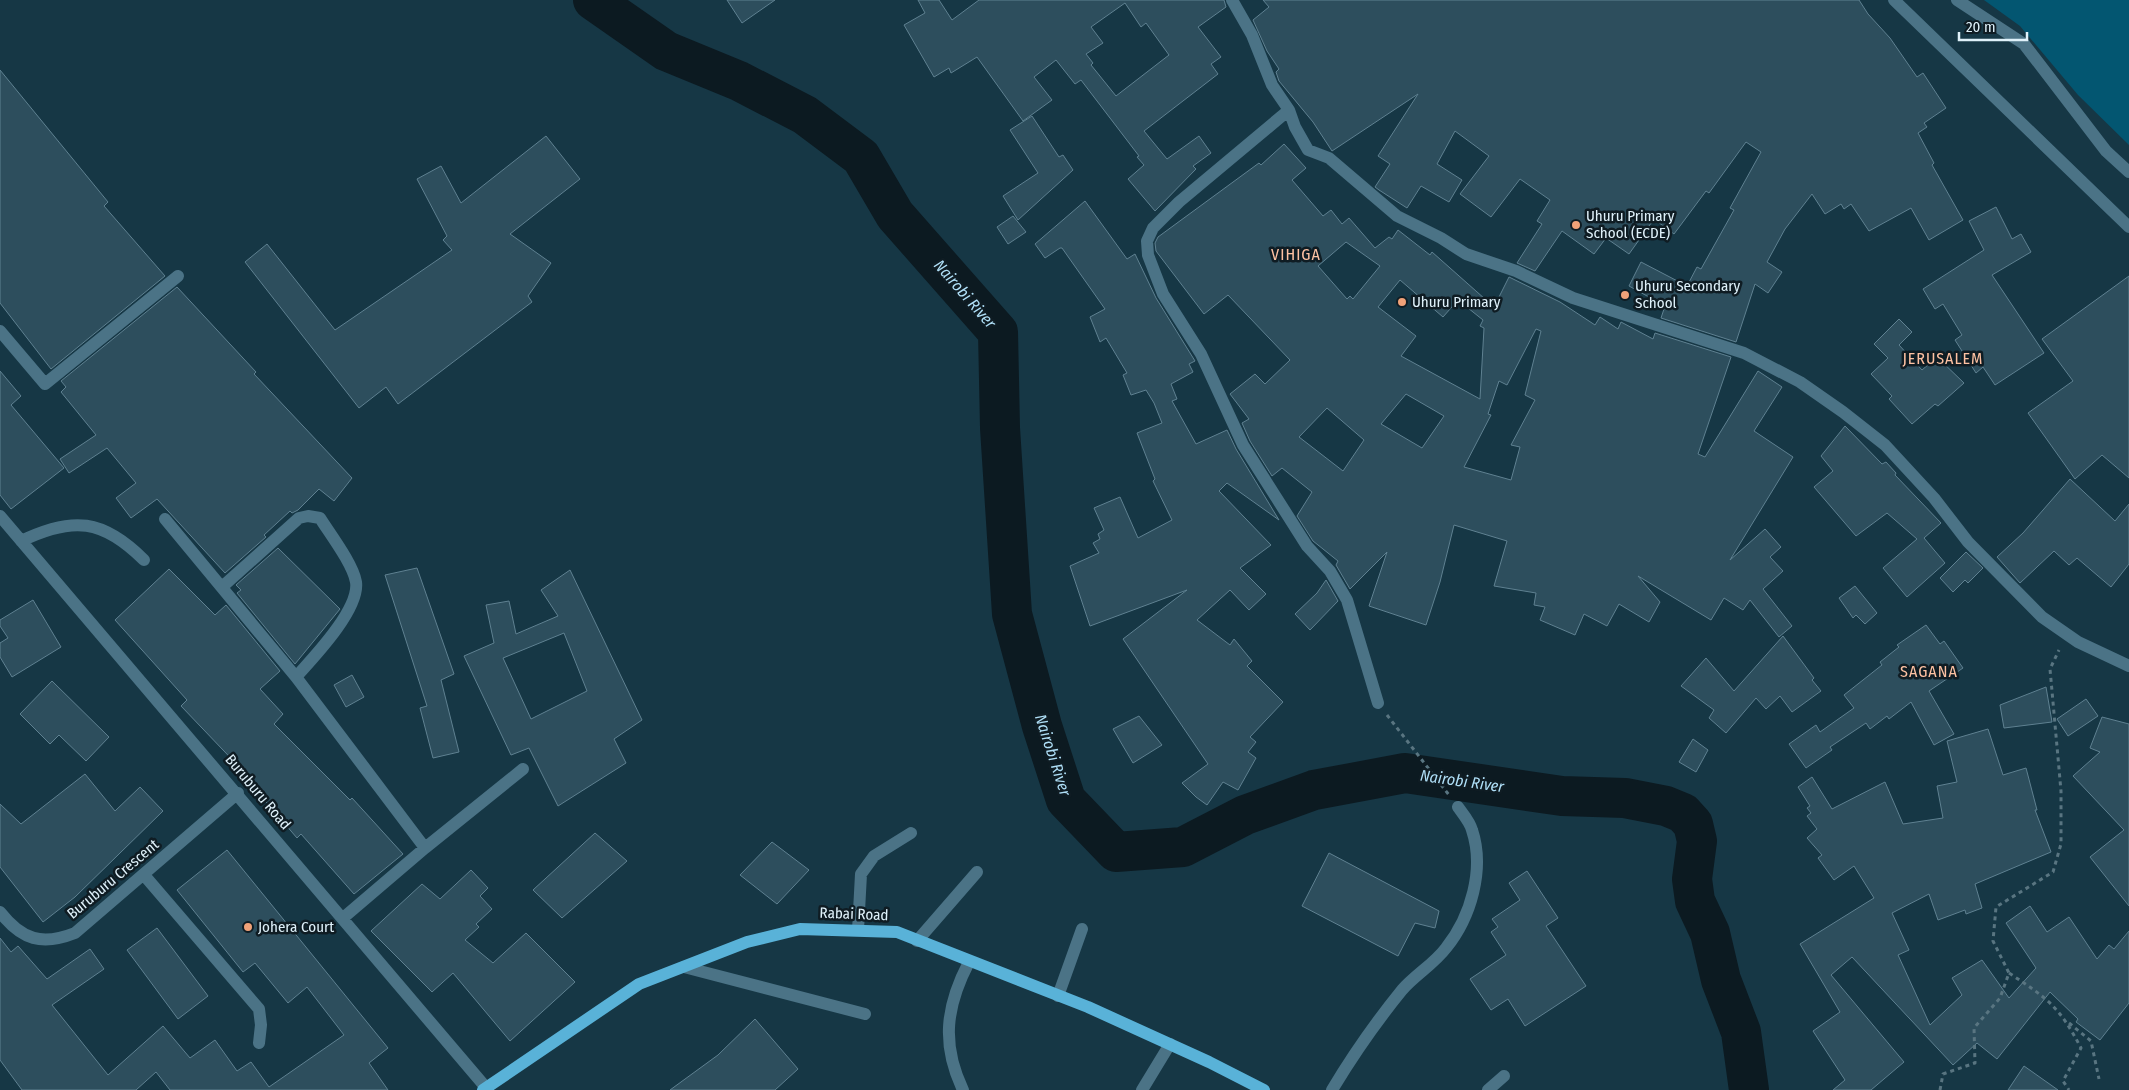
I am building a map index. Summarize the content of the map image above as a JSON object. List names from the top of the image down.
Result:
{
  "streets": {
    "main road": ["Rabai Road"],
    "street": ["Buruburu Road", "Buruburu Crescent"]
  },
  "crossings": [
    ["Buruburu Road", "Buruburu Crescent"],
    ["Buruburu Road", "Rabai Road"]
  ],
  "districts": ["VIHIGA", "JERUSALEM", "SAGANA"],
  "water": ["Nairobi River"],
  "places": [
    "Uhuru Primary School (ECDE)",
    "Uhuru Secondary School",
    "Uhuru Primary",
    "Johera Court"
  ],
  "scale_bar": "20 m"
}
